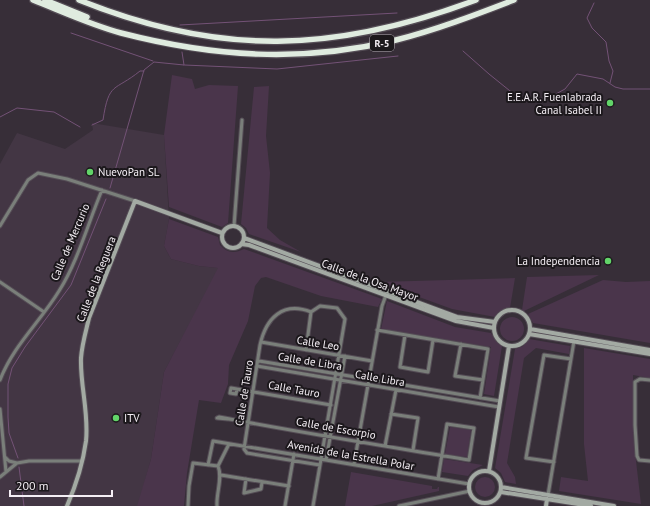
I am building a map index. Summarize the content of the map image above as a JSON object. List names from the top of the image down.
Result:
{
  "streets": {
    "highway": ["R-5"],
    "street": [
      "Calle de Mercurio",
      "Calle de la Reguera",
      "Calle de la Osa Mayor",
      "Calle Leo",
      "Calle de Libra",
      "Calle Libra",
      "Calle Tauro",
      "Calle de Tauro",
      "Calle de Escorpio",
      "Avenida de la Estrella Polar"
    ]
  },
  "crossings": [
    ["Calle Leo", "Calle de Tauro"],
    ["Calle de Libra", "Calle de Tauro"],
    ["Calle Libra", "Calle de Tauro"],
    ["Calle Tauro", "Calle de Tauro"],
    ["Calle de Tauro", "Calle de Escorpio"],
    ["Calle de Tauro", "Avenida de la Estrella Polar"],
    ["Calle de Escorpio", "Avenida de la Estrella Polar"]
  ],
  "places": [
    "E.E.A.R. Fuenlabrada Canal Isabel II",
    "NuevoPan SL",
    "La Independencia",
    "ITV"
  ],
  "scale_bar": "200 m"
}
